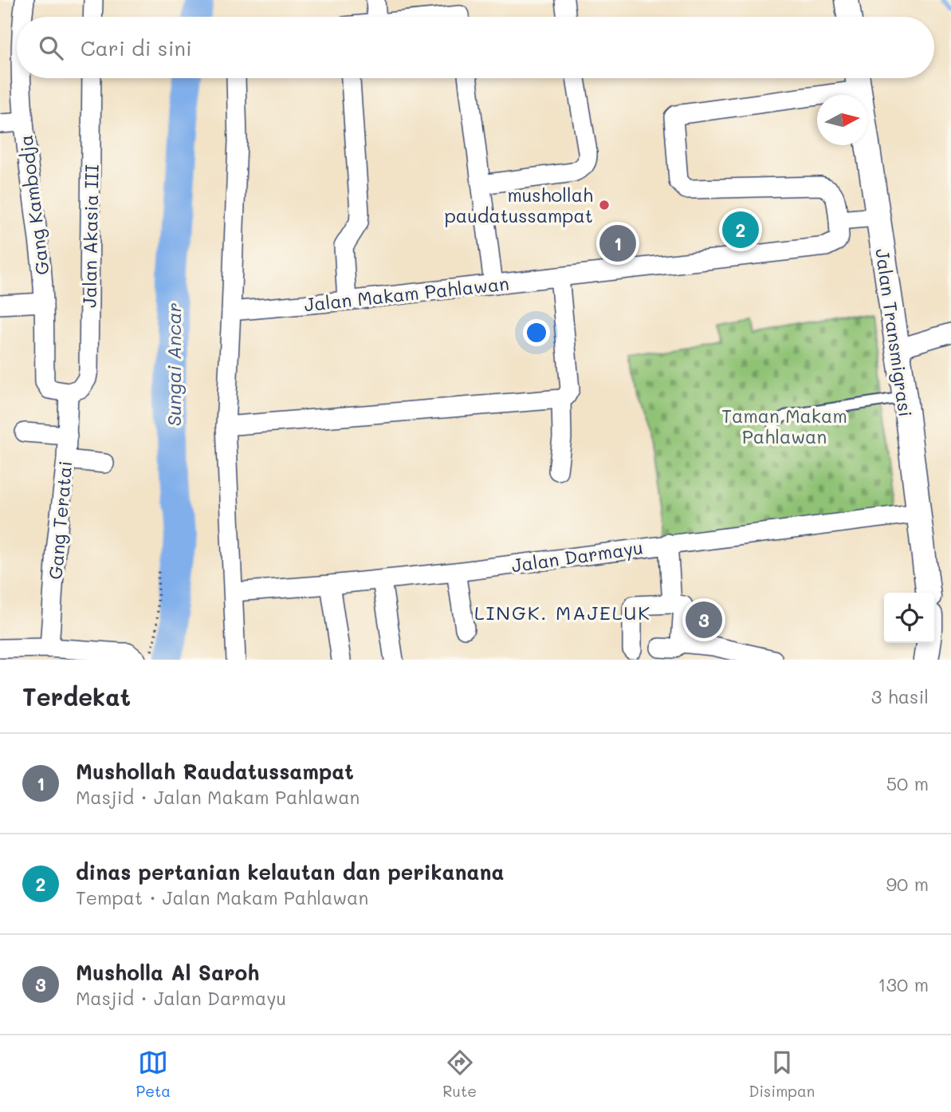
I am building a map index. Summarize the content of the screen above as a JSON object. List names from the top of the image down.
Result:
{
  "streets": {
    "street": [
      "Gang Kambodja",
      "Jalan Akasia III",
      "Jalan Makam Pahlawan",
      "Jalan Transmigrasi",
      "Gang Teratai",
      "Jalan Darmayu"
    ]
  },
  "crossings": [
    ["Gang Kambodja", "Jalan Akasia III"],
    ["Gang Kambodja", "Gang Teratai"],
    ["Jalan Akasia III", "Gang Teratai"],
    ["Jalan Makam Pahlawan", "Jalan Transmigrasi"],
    ["Jalan Transmigrasi", "Jalan Darmayu"]
  ],
  "districts": ["LINGK. MAJELUK"],
  "water": ["Sungai Ancar"],
  "parks": ["Taman Makam Pahlawan"],
  "places": ["mushollah paudatussampat"],
  "north": "right",
  "page": {
    "search": "Cari di sini",
    "pins": ["2", "1", "3"],
    "heading": ["Terdekat", "3 hasil"],
    "list": [
      {
        "mark": "1",
        "name": "Mushollah Raudatussampat",
        "note": "Masjid · Jalan Makam Pahlawan",
        "value": "50 m"
      },
      {
        "mark": "2",
        "name": "dinas pertanian kelautan dan perikanana",
        "note": "Tempat · Jalan Makam Pahlawan",
        "value": "90 m"
      },
      {
        "mark": "3",
        "name": "Musholla Al Saroh",
        "note": "Masjid · Jalan Darmayu",
        "value": "130 m"
      }
    ],
    "nav": ["Peta", "Rute", "Disimpan"]
  }
}
